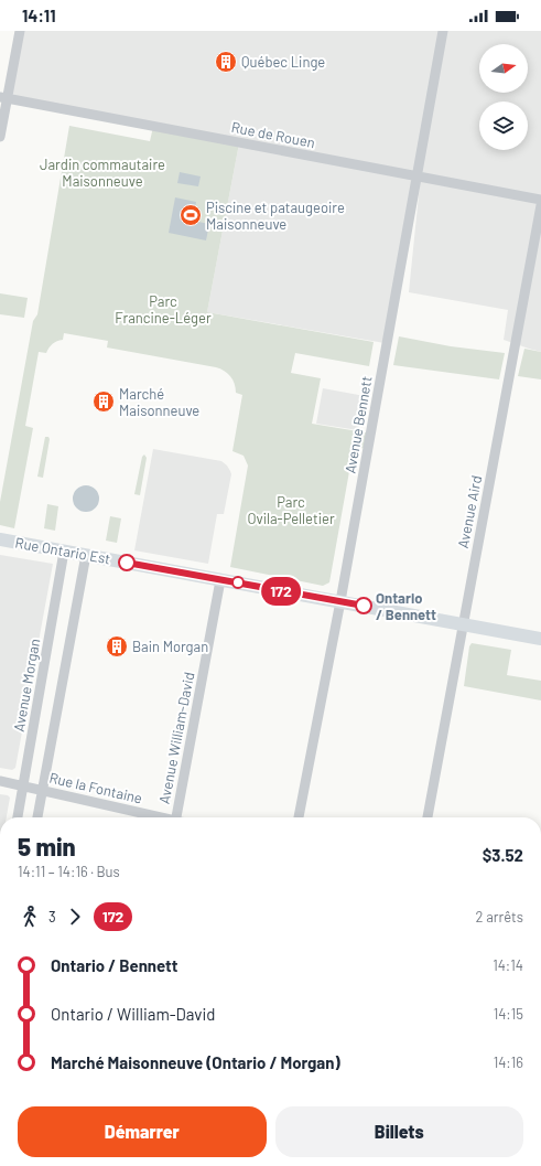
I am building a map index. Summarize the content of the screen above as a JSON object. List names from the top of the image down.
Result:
{
  "streets": {
    "main road": ["Rue Ontario Est"],
    "street": [
      "Rue de Rouen",
      "Avenue Bennett",
      "Avenue Aird",
      "Avenue Morgan",
      "Avenue William-David",
      "Rue la Fontaine"
    ]
  },
  "crossings": [
    ["Rue de Rouen", "Avenue Bennett"],
    ["Avenue Bennett", "Rue Ontario Est"],
    ["Avenue Aird", "Rue Ontario Est"],
    ["Rue Ontario Est", "Avenue Morgan"],
    ["Rue Ontario Est", "Avenue William-David"],
    ["Avenue Morgan", "Rue la Fontaine"]
  ],
  "parks": ["Jardin commautaire Maisonneuve", "Parc Francine-Léger", "Parc Ovila-Pelletier"],
  "places": {
    "building": ["Québec Linge", "Marché Maisonneuve", "Bain Morgan"],
    "sports": ["Piscine et pataugeoire Maisonneuve"],
    "other": ["Ontario / Bennett"]
  },
  "lines": ["bus line 172"],
  "north": "right",
  "page": {
    "status": "14:11",
    "on_map": "172",
    "heading": ["5 min", "14:11 – 14:16 · Bus", "$3.52"],
    "legs": ["3", "172", "2 arrêts"],
    "list": [
      {
        "name": "Ontario / Bennett",
        "value": "14:14"
      },
      {
        "name": "Ontario / William-David",
        "value": "14:15"
      },
      {
        "name": "Marché Maisonneuve (Ontario / Morgan)",
        "value": "14:16"
      }
    ],
    "buttons": ["Démarrer", "Billets"]
  }
}
